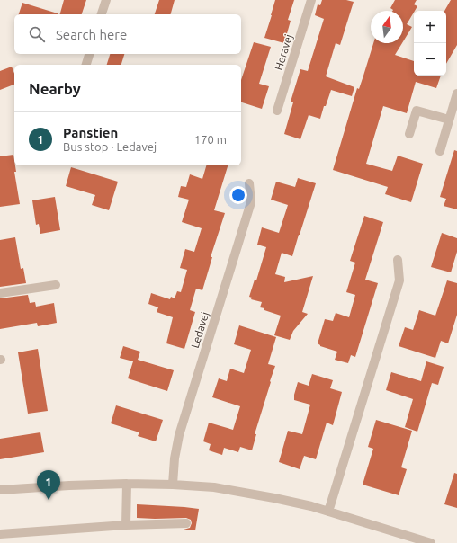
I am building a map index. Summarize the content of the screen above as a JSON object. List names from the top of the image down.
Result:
{
  "streets": {
    "street": ["Heravej", "Ledavej"]
  },
  "north": "top",
  "page": {
    "map_buttons": ["+", "−"],
    "search": "Search here",
    "heading": "Nearby",
    "list": [
      {
        "mark": "1",
        "name": "Panstien",
        "note": "Bus stop · Ledavej",
        "value": "170 m"
      }
    ],
    "pins": "1"
  }
}
